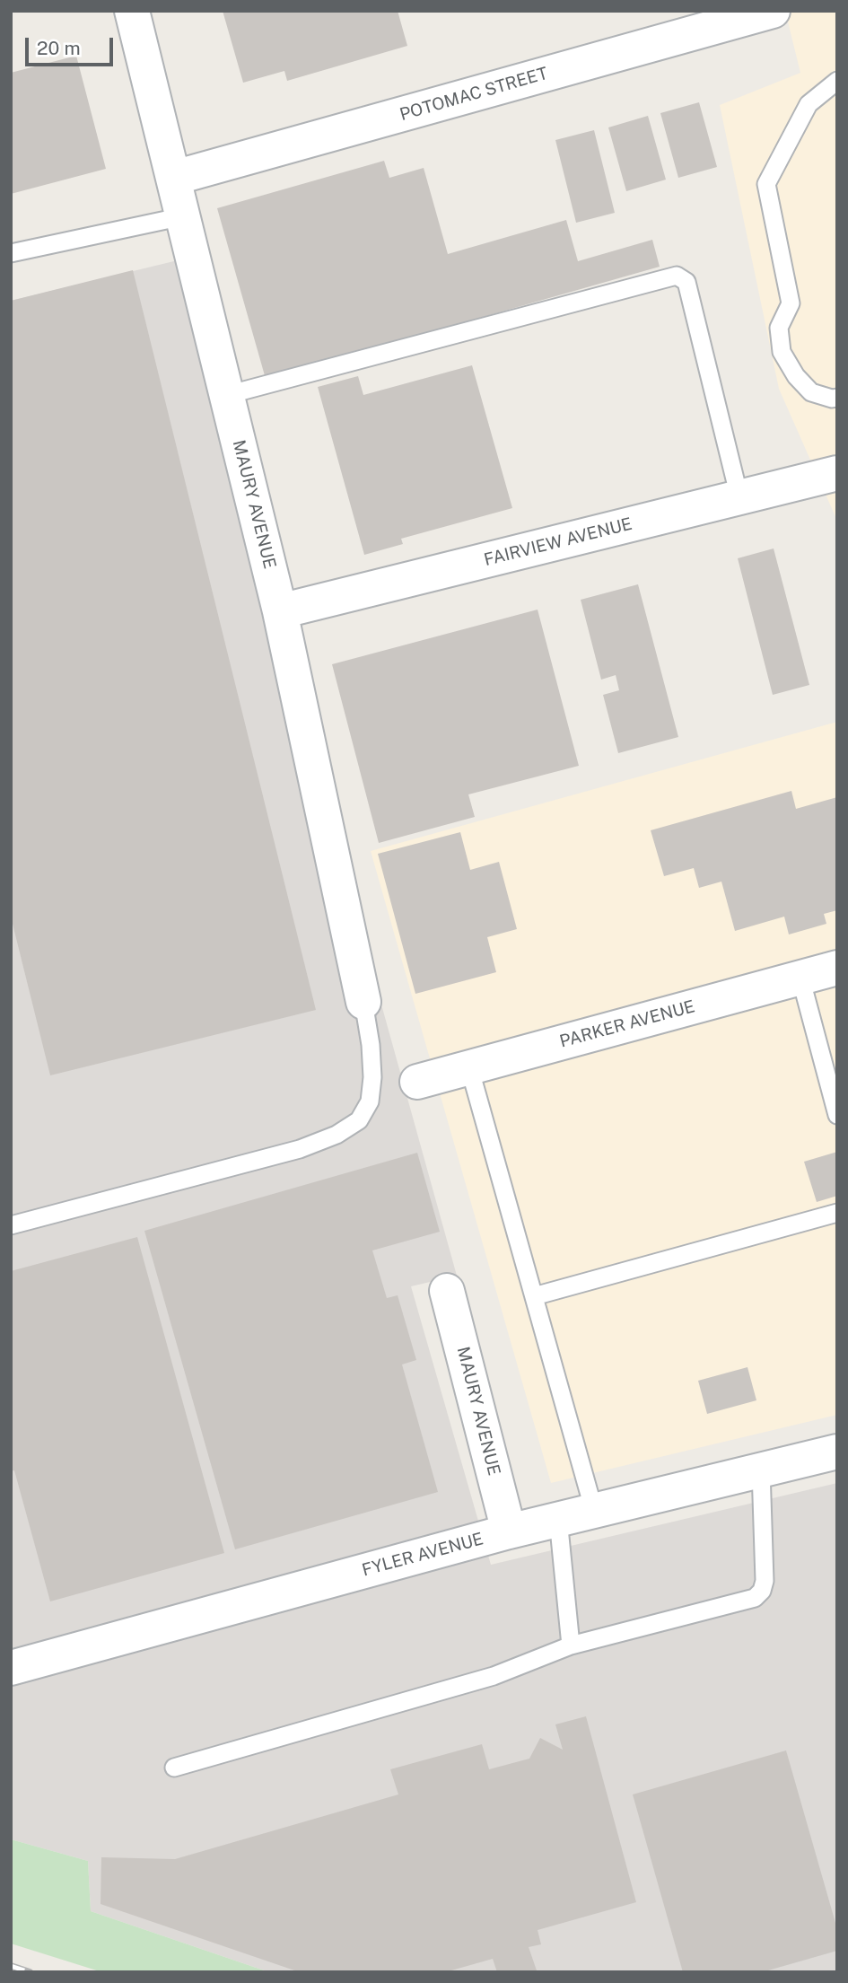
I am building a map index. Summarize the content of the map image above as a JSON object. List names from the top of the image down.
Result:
{
  "streets": {
    "street": [
      "POTOMAC STREET",
      "MAURY AVENUE",
      "FAIRVIEW AVENUE",
      "PARKER AVENUE",
      "FYLER AVENUE"
    ]
  },
  "crossings": [
    ["POTOMAC STREET", "MAURY AVENUE"],
    ["MAURY AVENUE", "FAIRVIEW AVENUE"],
    ["MAURY AVENUE", "FYLER AVENUE"]
  ],
  "scale_bar": "20 m"
}
